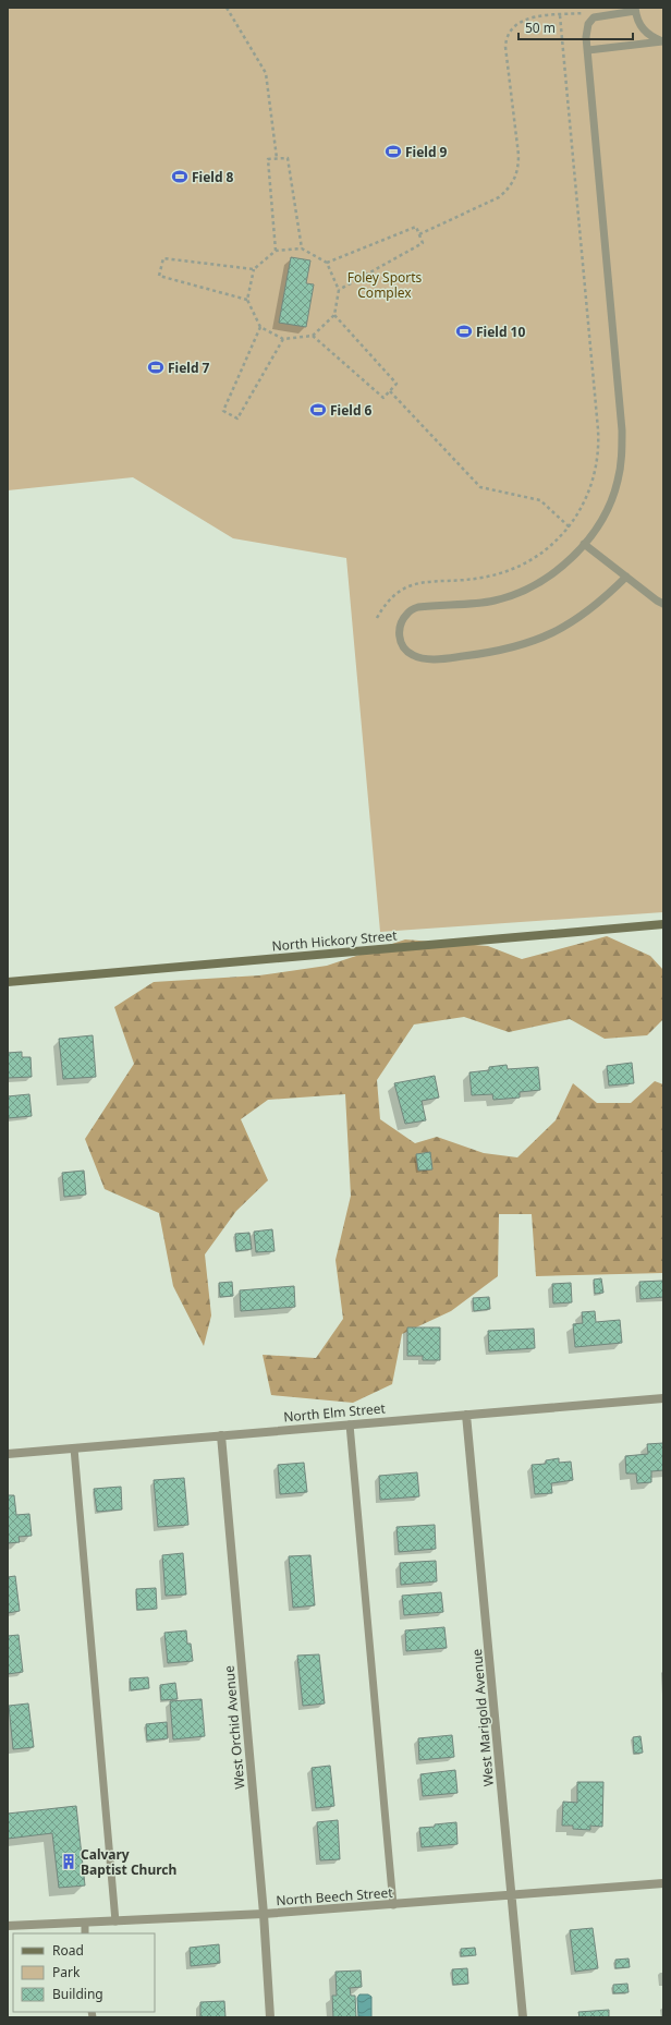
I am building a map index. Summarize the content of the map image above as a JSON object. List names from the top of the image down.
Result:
{
  "streets": {
    "street": [
      "North Hickory Street",
      "North Elm Street",
      "West Marigold Avenue",
      "West Orchid Avenue",
      "North Beech Street"
    ]
  },
  "crossings": [
    ["North Elm Street", "West Marigold Avenue"],
    ["North Elm Street", "West Orchid Avenue"],
    ["West Marigold Avenue", "North Beech Street"],
    ["West Orchid Avenue", "North Beech Street"]
  ],
  "parks": ["Foley Sports Complex"],
  "places": {
    "sports": [
      "Field 9",
      "Field 8",
      "Field 10",
      "Field 7",
      "Field 6"
    ],
    "building": ["Calvary Baptist Church"]
  },
  "legend": ["Road", "Park", "Building"],
  "scale_bar": "50 m"
}
